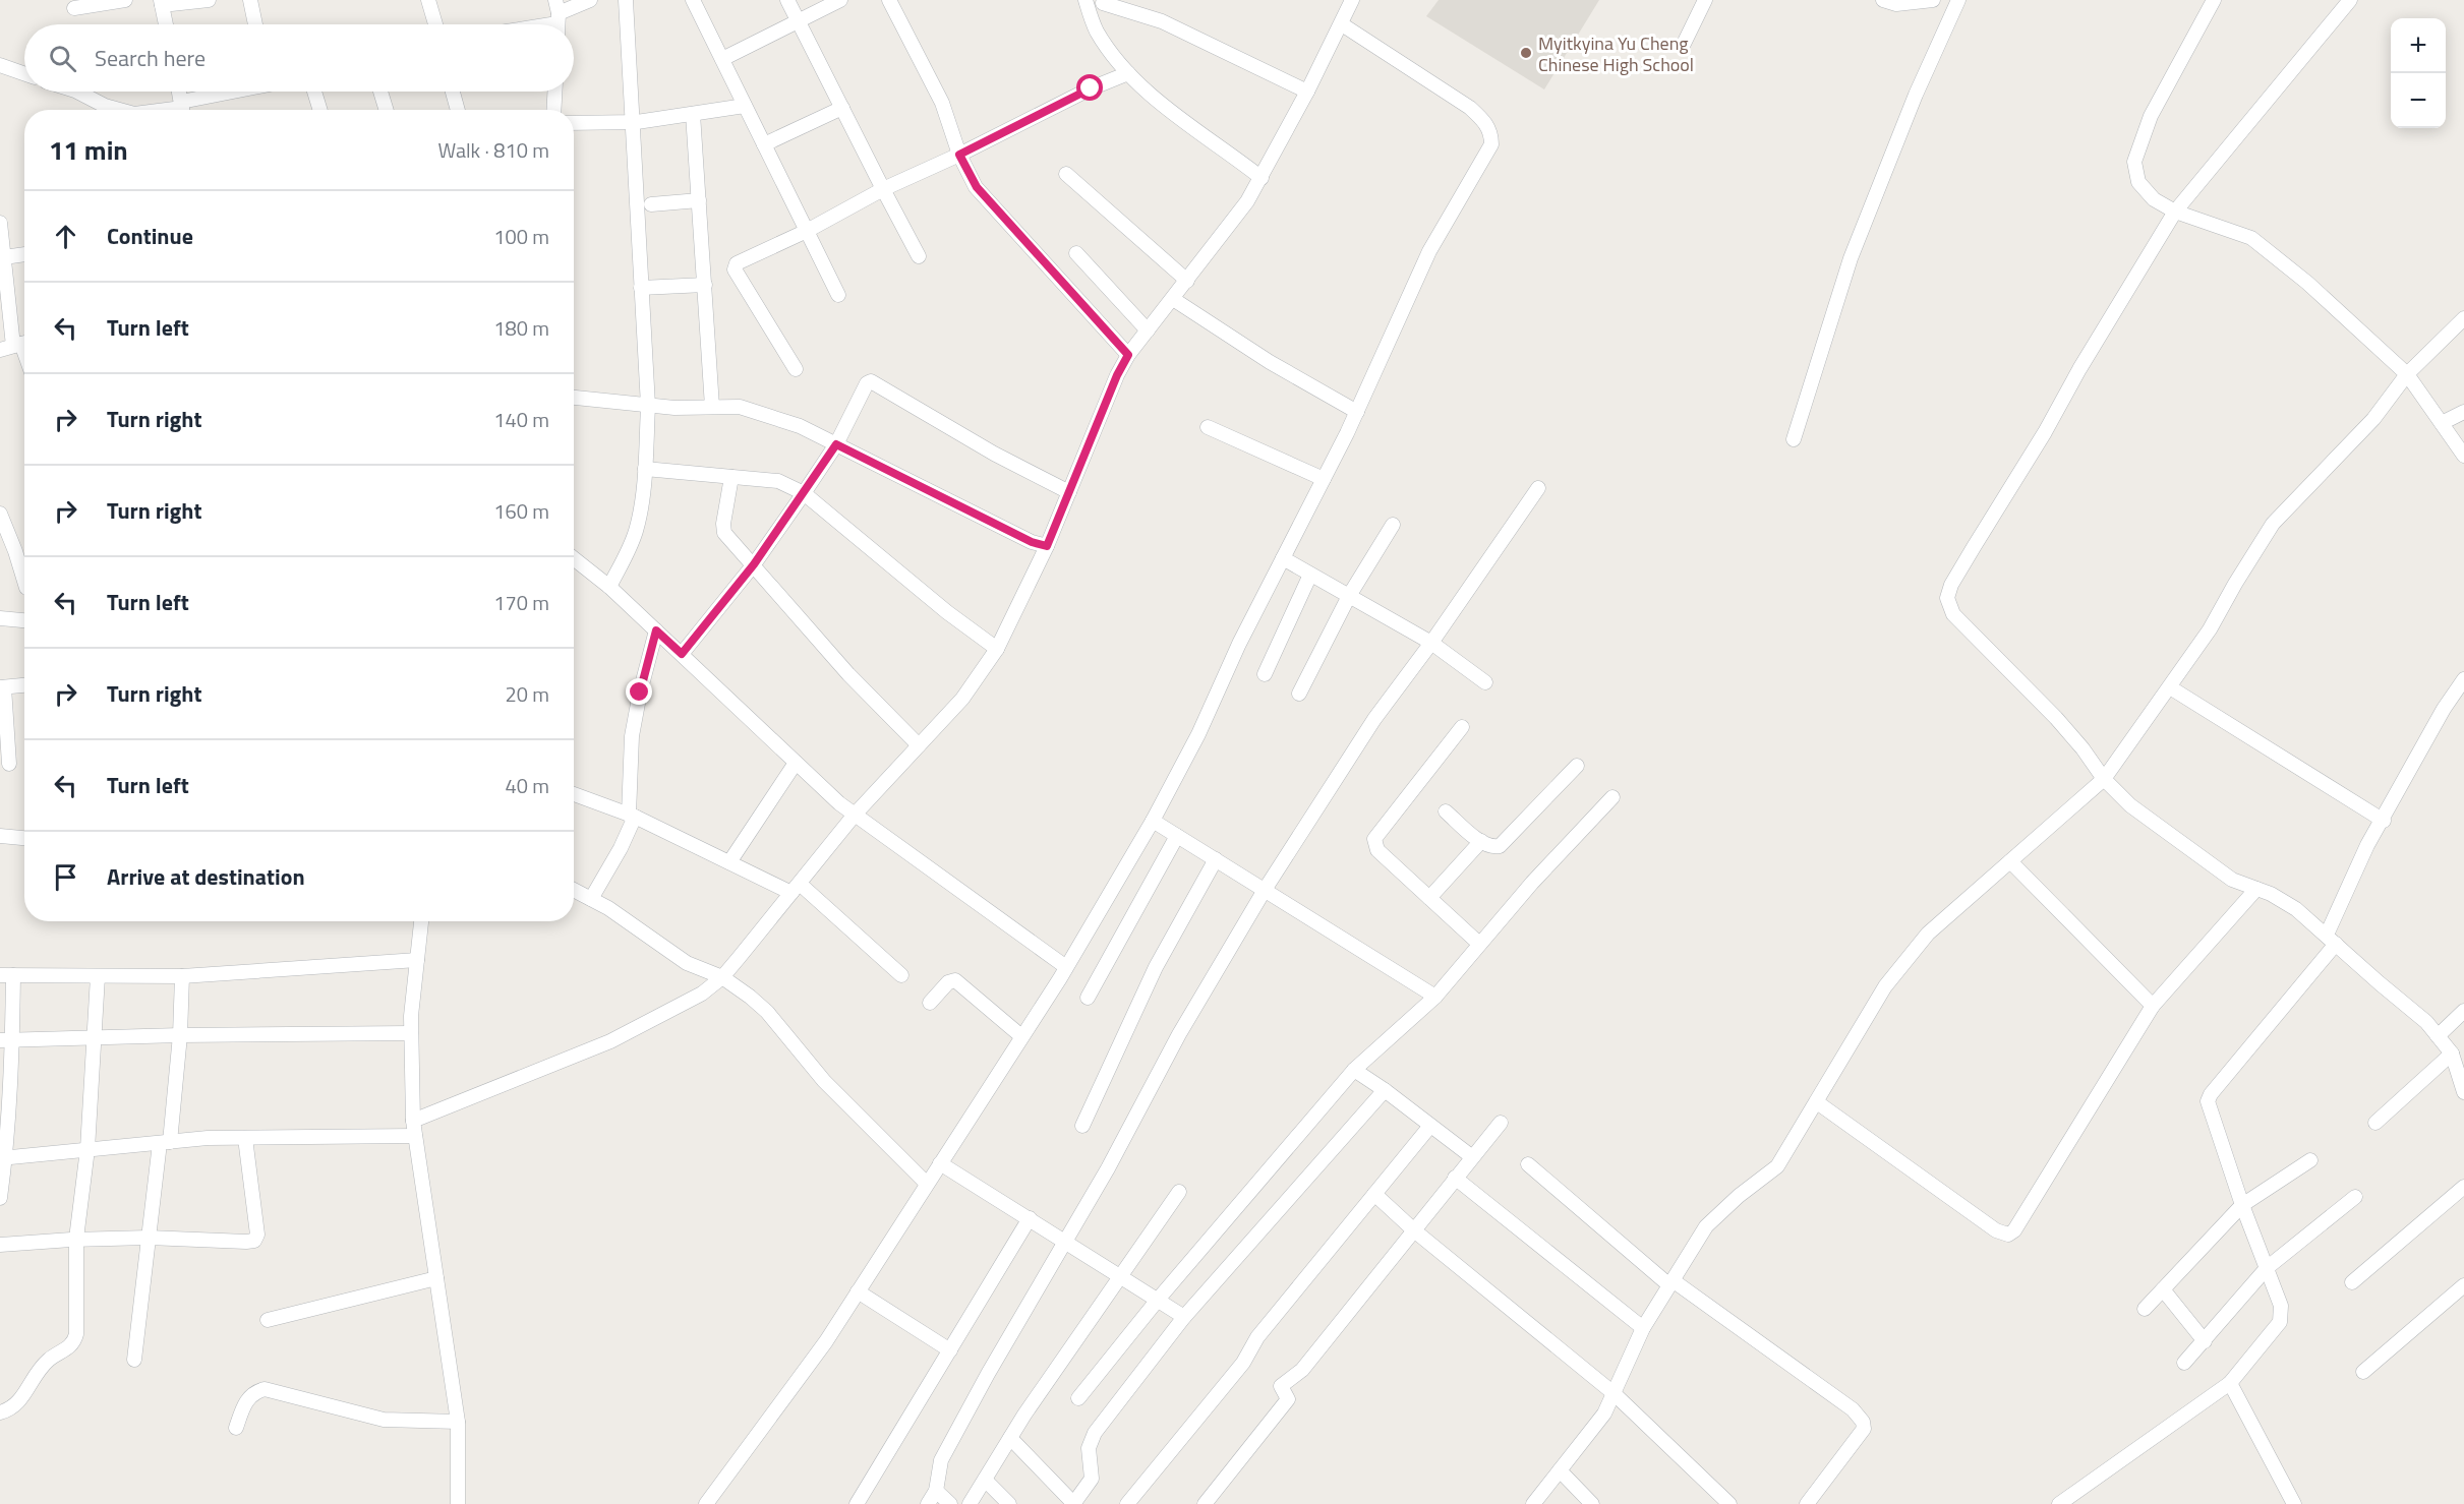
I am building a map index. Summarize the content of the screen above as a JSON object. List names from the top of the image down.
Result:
{
  "places": ["Myitkyina Yu Cheng Chinese High School"],
  "page": {
    "map_buttons": ["+", "−"],
    "search": "Search here",
    "heading": ["11 min", "Walk · 810 m"],
    "list": [
      ["Continue", "100 m"],
      ["Turn left", "180 m"],
      ["Turn right", "140 m"],
      ["Turn right", "160 m"],
      ["Turn left", "170 m"],
      ["Turn right", "20 m"],
      ["Turn left", "40 m"],
      "Arrive at destination"
    ]
  }
}
